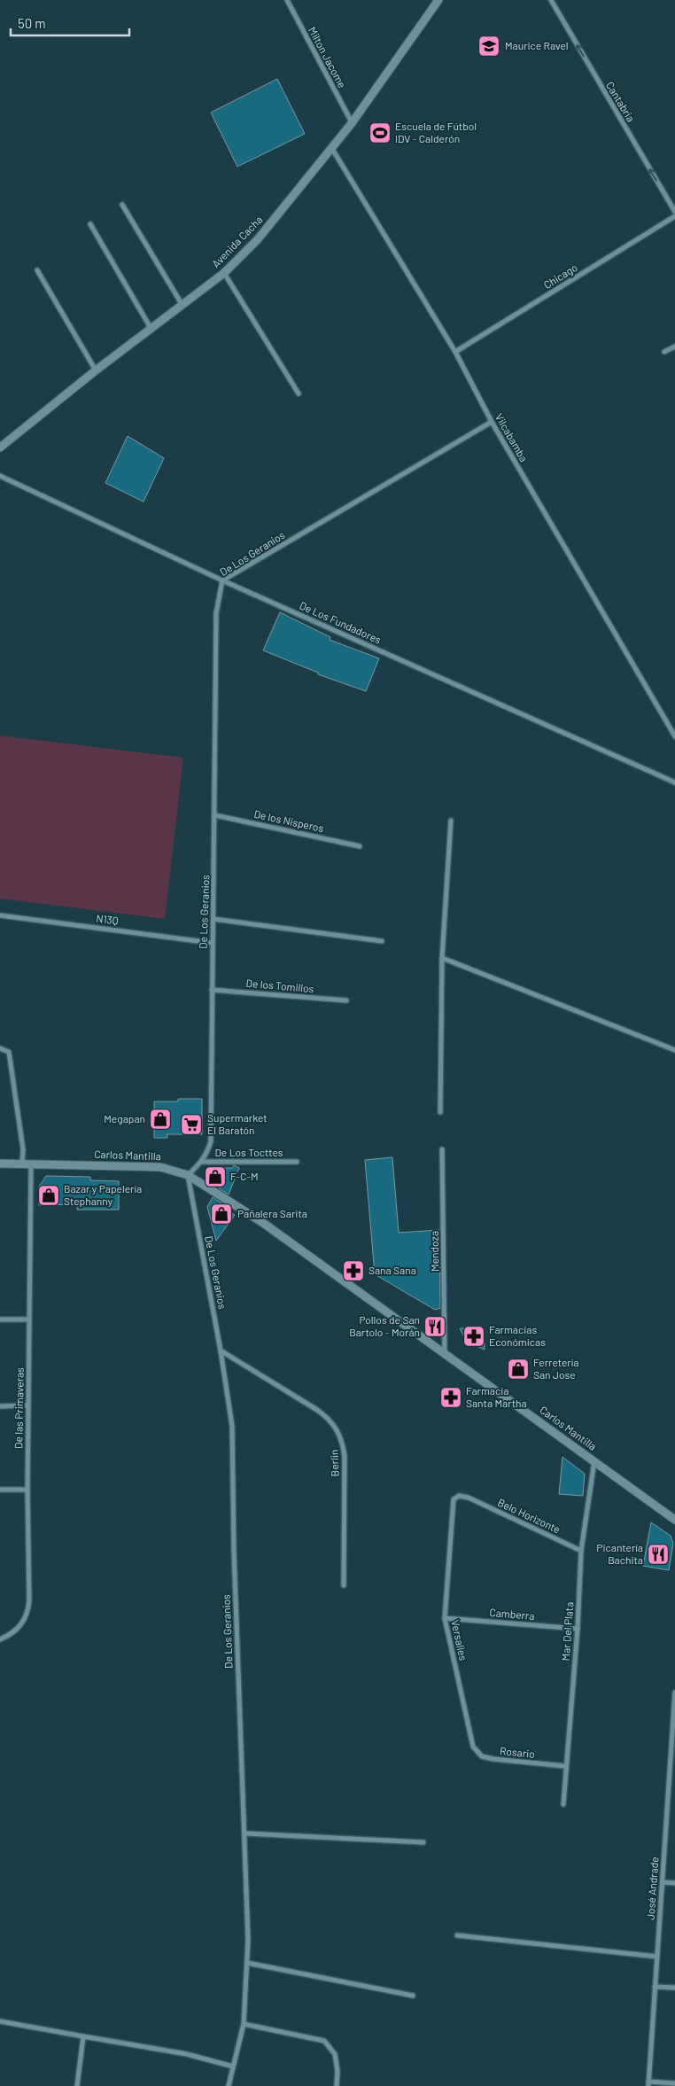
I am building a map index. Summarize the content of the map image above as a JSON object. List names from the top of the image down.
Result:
{
  "streets": {
    "street": [
      "Milton Jacome",
      "Cantabria",
      "Avenida Cacha",
      "Chicago",
      "Vilcabamba",
      "De Los Geranios",
      "De Los Fundadores",
      "De los Nisperos",
      "N13Q",
      "De los Tomillos",
      "De Los Tocttes",
      "Carlos Mantilla",
      "Mendoza",
      "De las Primaveras",
      "Berlin",
      "Belo Horizonte",
      "Camberra",
      "Mar Del Plata",
      "Versalles",
      "Rosario",
      "José Andrade"
    ]
  },
  "crossings": [
    ["Milton Jacome", "Avenida Cacha"],
    ["Avenida Cacha", "Vilcabamba"],
    ["Chicago", "Vilcabamba"],
    ["Vilcabamba", "De Los Geranios"],
    ["De Los Geranios", "De Los Fundadores"],
    ["De Los Geranios", "De los Nisperos"],
    ["De Los Geranios", "N13Q"],
    ["De Los Geranios", "De los Tomillos"],
    ["De Los Geranios", "De Los Tocttes"],
    ["De Los Geranios", "Carlos Mantilla"],
    ["De Los Geranios", "Berlin"],
    ["Carlos Mantilla", "Mendoza"],
    ["Carlos Mantilla", "De las Primaveras"],
    ["Carlos Mantilla", "Mar Del Plata"],
    ["Belo Horizonte", "Mar Del Plata"],
    ["Belo Horizonte", "Versalles"],
    ["Camberra", "Mar Del Plata"],
    ["Camberra", "Versalles"],
    ["Mar Del Plata", "Rosario"],
    ["Versalles", "Rosario"]
  ],
  "one_way": ["Cantabria"],
  "places": {
    "school or university": ["Maurice Ravel"],
    "sports": ["Escuela de Fútbol IDV - Calderón"],
    "shop": [
      "Megapan",
      "F-C-M",
      "Bazar y Papelería Stephanny",
      "Pañalera Sarita",
      "Ferretería San Jose"
    ],
    "supermarket": ["Supermarket El Baratón"],
    "pharmacy": ["Sana Sana", "Farmacias Económicas", "Farmacia Santa Martha"],
    "restaurant": ["Pollos de San Bartolo - Morán", "Picantería Bachita"]
  },
  "scale_bar": "50 m"
}
